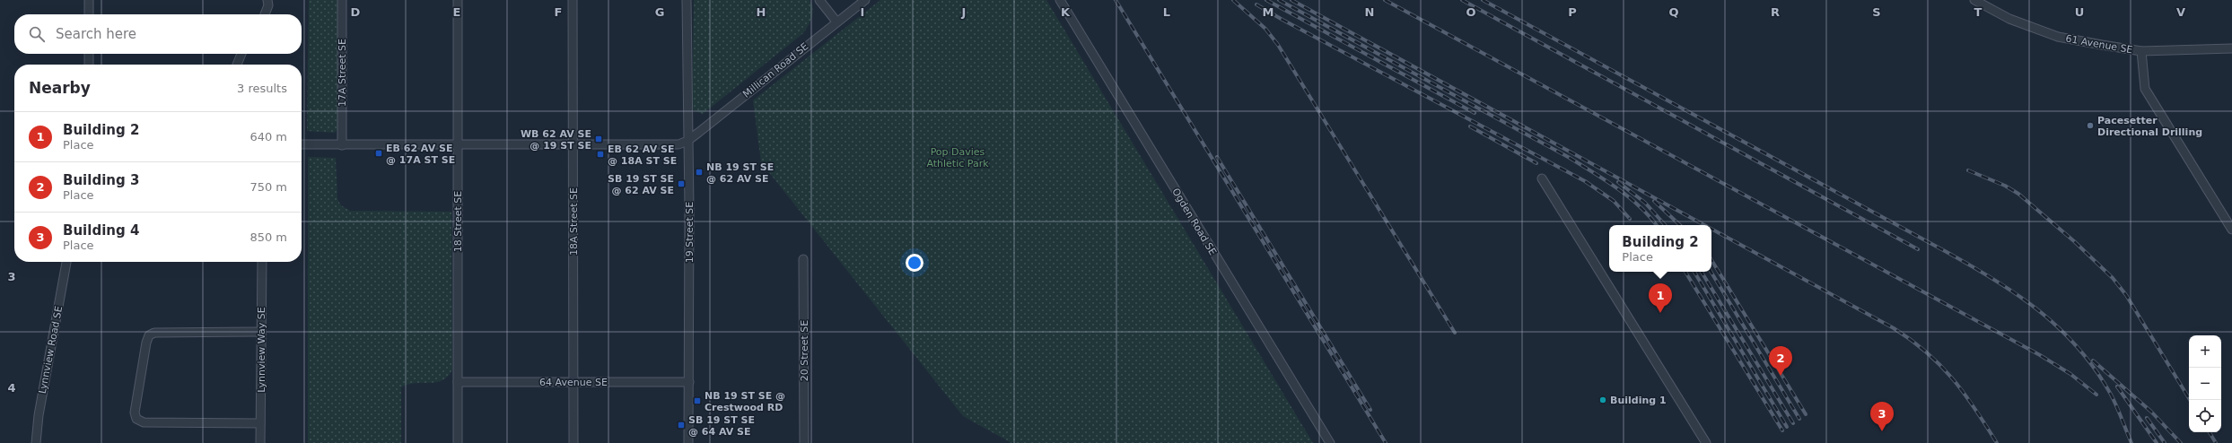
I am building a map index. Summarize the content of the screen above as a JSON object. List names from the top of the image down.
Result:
{
  "streets": {
    "street": [
      "61 Avenue SE",
      "Millican Road SE",
      "17A Street SE",
      "18 Street SE",
      "18A Street SE",
      "Ogden Road SE",
      "19 Street SE",
      "Lynnview Road SE",
      "Lynnview Way SE",
      "20 Street SE",
      "64 Avenue SE"
    ]
  },
  "crossings": [
    ["Millican Road SE", "19 Street SE"],
    ["18 Street SE", "64 Avenue SE"],
    ["18A Street SE", "64 Avenue SE"],
    ["19 Street SE", "64 Avenue SE"]
  ],
  "parks": ["Pop Davies Athletic Park"],
  "places": {
    "other": ["Pacesetter Directional Drilling", "Building 1"],
    "transit": [
      "WB 62 AV SE @ 19 ST SE",
      "EB 62 AV SE @ 17A ST SE",
      "EB 62 AV SE @ 18A ST SE",
      "NB 19 ST SE @ 62 AV SE",
      "SB 19 ST SE @ 62 AV SE",
      "NB 19 ST SE @ Crestwood RD",
      "SB 19 ST SE @ 64 AV SE"
    ]
  },
  "page": {
    "search": "Search here",
    "heading": ["Nearby", "3 results"],
    "list": [
      {
        "mark": "1",
        "name": "Building 2",
        "note": "Place",
        "value": "640 m"
      },
      {
        "mark": "2",
        "name": "Building 3",
        "note": "Place",
        "value": "750 m"
      },
      {
        "mark": "3",
        "name": "Building 4",
        "note": "Place",
        "value": "850 m"
      }
    ],
    "popup": ["Building 2", "Place"],
    "pins": ["1", "2", "3"],
    "map_buttons": ["+", "−"]
  },
  "grid": {
    "columns": [
      "D",
      "E",
      "F",
      "G",
      "H",
      "I",
      "J",
      "K",
      "L",
      "M",
      "N",
      "O",
      "P",
      "Q",
      "R",
      "S",
      "T",
      "U",
      "V"
    ],
    "rows": ["3", "4"]
  }
}
